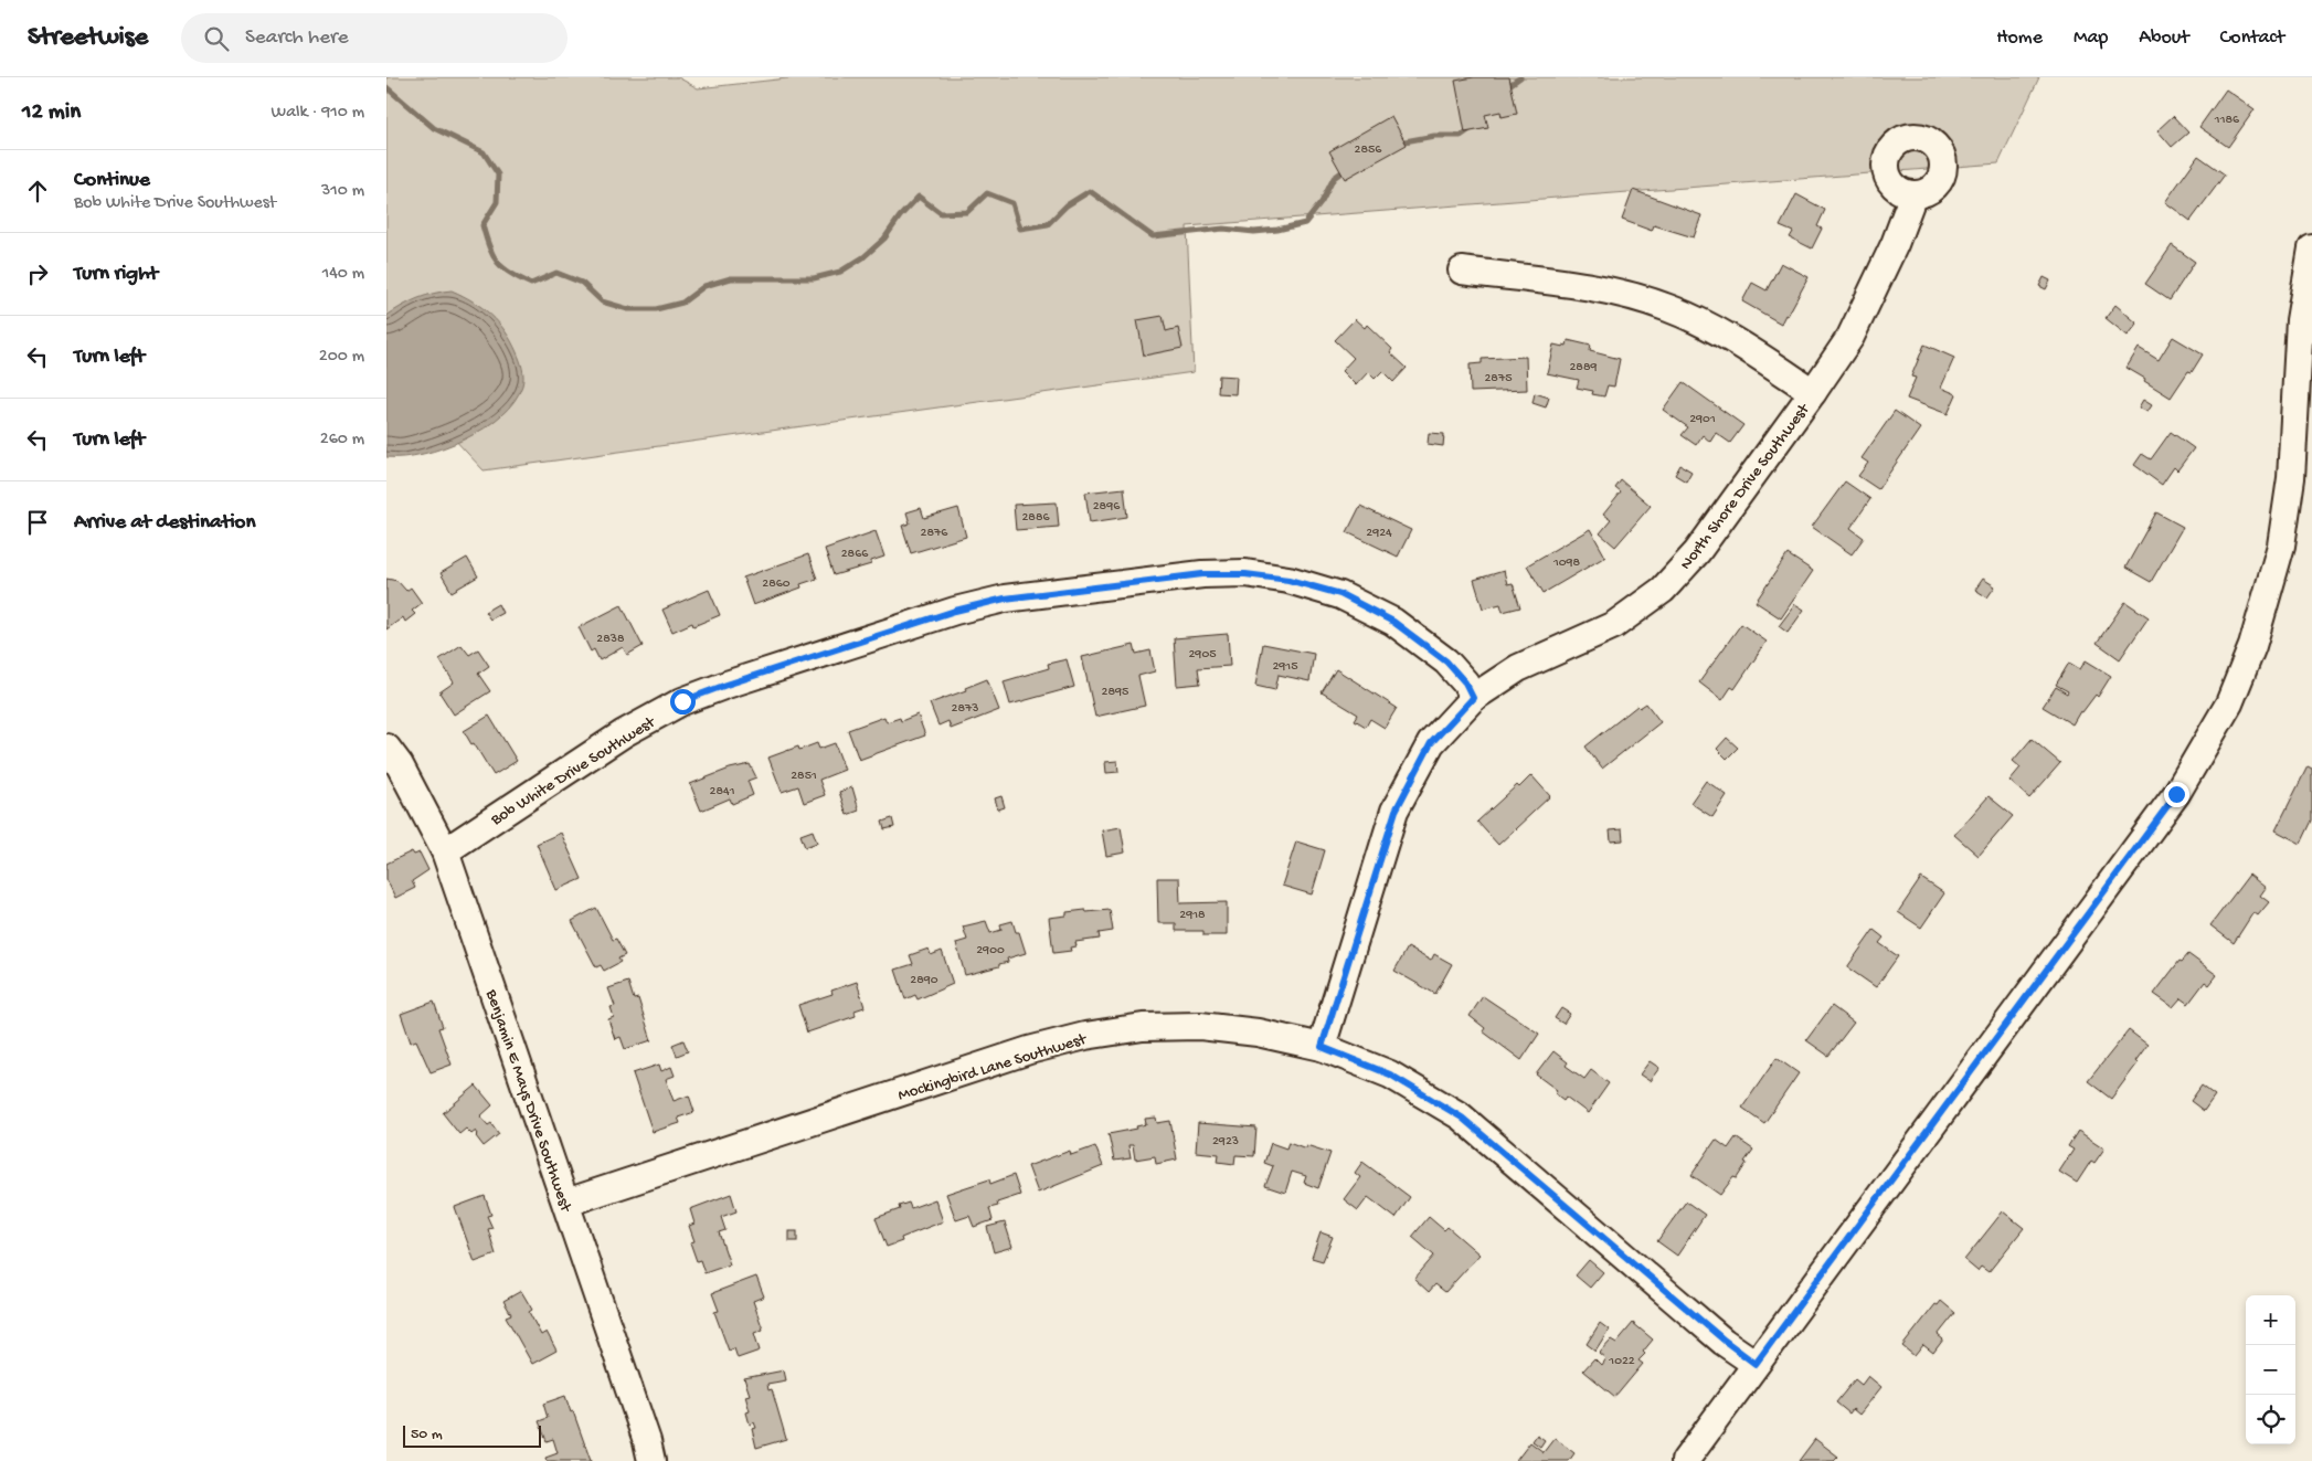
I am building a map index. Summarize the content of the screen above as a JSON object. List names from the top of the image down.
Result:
{
  "streets": {
    "street": [
      "North Shore Drive Southwest",
      "Bob White Drive Southwest",
      "Mockingbird Lane Southwest",
      "Benjamin E Mays Drive Southwest"
    ]
  },
  "crossings": [
    ["North Shore Drive Southwest", "Bob White Drive Southwest"],
    ["North Shore Drive Southwest", "Mockingbird Lane Southwest"],
    ["Bob White Drive Southwest", "Benjamin E Mays Drive Southwest"],
    ["Mockingbird Lane Southwest", "Benjamin E Mays Drive Southwest"]
  ],
  "house_numbers": [
    "1186",
    "2856",
    "2889",
    "2875",
    "2901",
    "2896",
    "2886",
    "2876",
    "2924",
    "2866",
    "1098",
    "2860",
    "2838",
    "2905",
    "2915",
    "2895",
    "2873",
    "2851",
    "2841",
    "2918",
    "2900",
    "2890",
    "2923",
    "1022"
  ],
  "scale_bar": "50 m",
  "page": {
    "header": "Streetwise",
    "search": "Search here",
    "nav": [
      "Home",
      "Map",
      "About",
      "Contact"
    ],
    "heading": ["12 min", "Walk · 910 m"],
    "list": [
      ["Continue", "Bob White Drive Southwest", "310 m"],
      ["Turn right", "140 m"],
      ["Turn left", "200 m"],
      ["Turn left", "260 m"],
      "Arrive at destination"
    ],
    "map_buttons": ["+", "−"],
    "scale": "50 m"
  }
}
